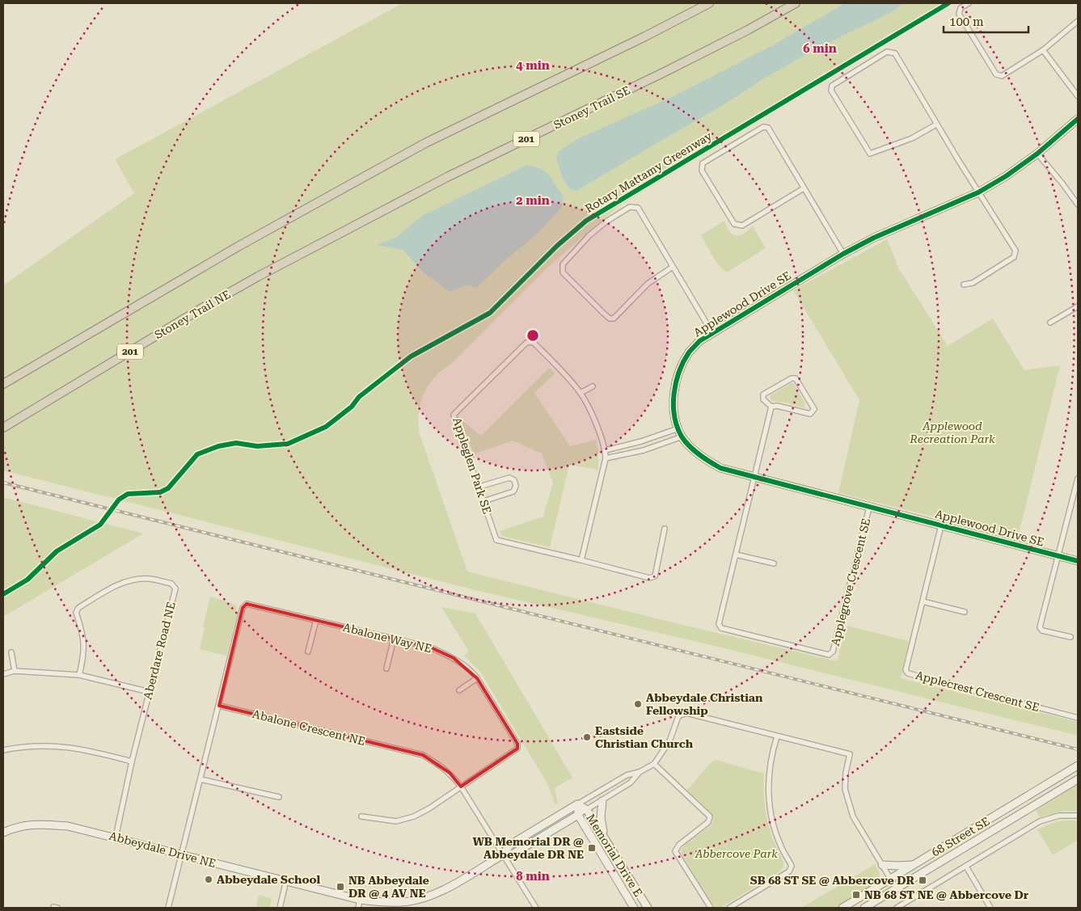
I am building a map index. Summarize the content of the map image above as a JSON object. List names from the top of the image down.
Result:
{
  "streets": {
    "highway": ["Stoney Trail SE", "201", "Stoney Trail NE"],
    "street": [
      "Applewood Drive SE",
      "Appleglen Park SE",
      "Applegrove Crescent SE",
      "Abalone Way NE",
      "Aberdare Road NE",
      "Applecrest Crescent SE",
      "Abalone Crescent NE",
      "68 Street SE",
      "Abbeydale Drive NE",
      "Memorial Drive E"
    ],
    "cycle path": ["Rotary Mattamy Greenway"]
  },
  "crossings": [
    ["Stoney Trail SE", "Stoney Trail NE"],
    ["Applewood Drive SE", "Applegrove Crescent SE"],
    ["Applewood Drive SE", "Applecrest Crescent SE"],
    ["Abalone Way NE", "Abalone Crescent NE"],
    ["Aberdare Road NE", "Abbeydale Drive NE"],
    ["Abalone Crescent NE", "Abbeydale Drive NE"],
    ["Abbeydale Drive NE", "Memorial Drive E"]
  ],
  "parks": ["Applewood Recreation Park", "Abbercove Park"],
  "places": {
    "other": ["Abbeydale Christian Fellowship", "Eastside Christian Church", "Abbeydale School"],
    "transit": [
      "WB Memorial DR @ Abbeydale DR NE",
      "SB 68 ST SE @ Abbercove DR",
      "NB Abbeydale DR @ 4 AV NE",
      "NB 68 ST NE @ Abbercove Dr"
    ]
  },
  "scale_bar": "100 m",
  "rings": [
    "6 min",
    "4 min",
    "2 min",
    "8 min"
  ]
}
